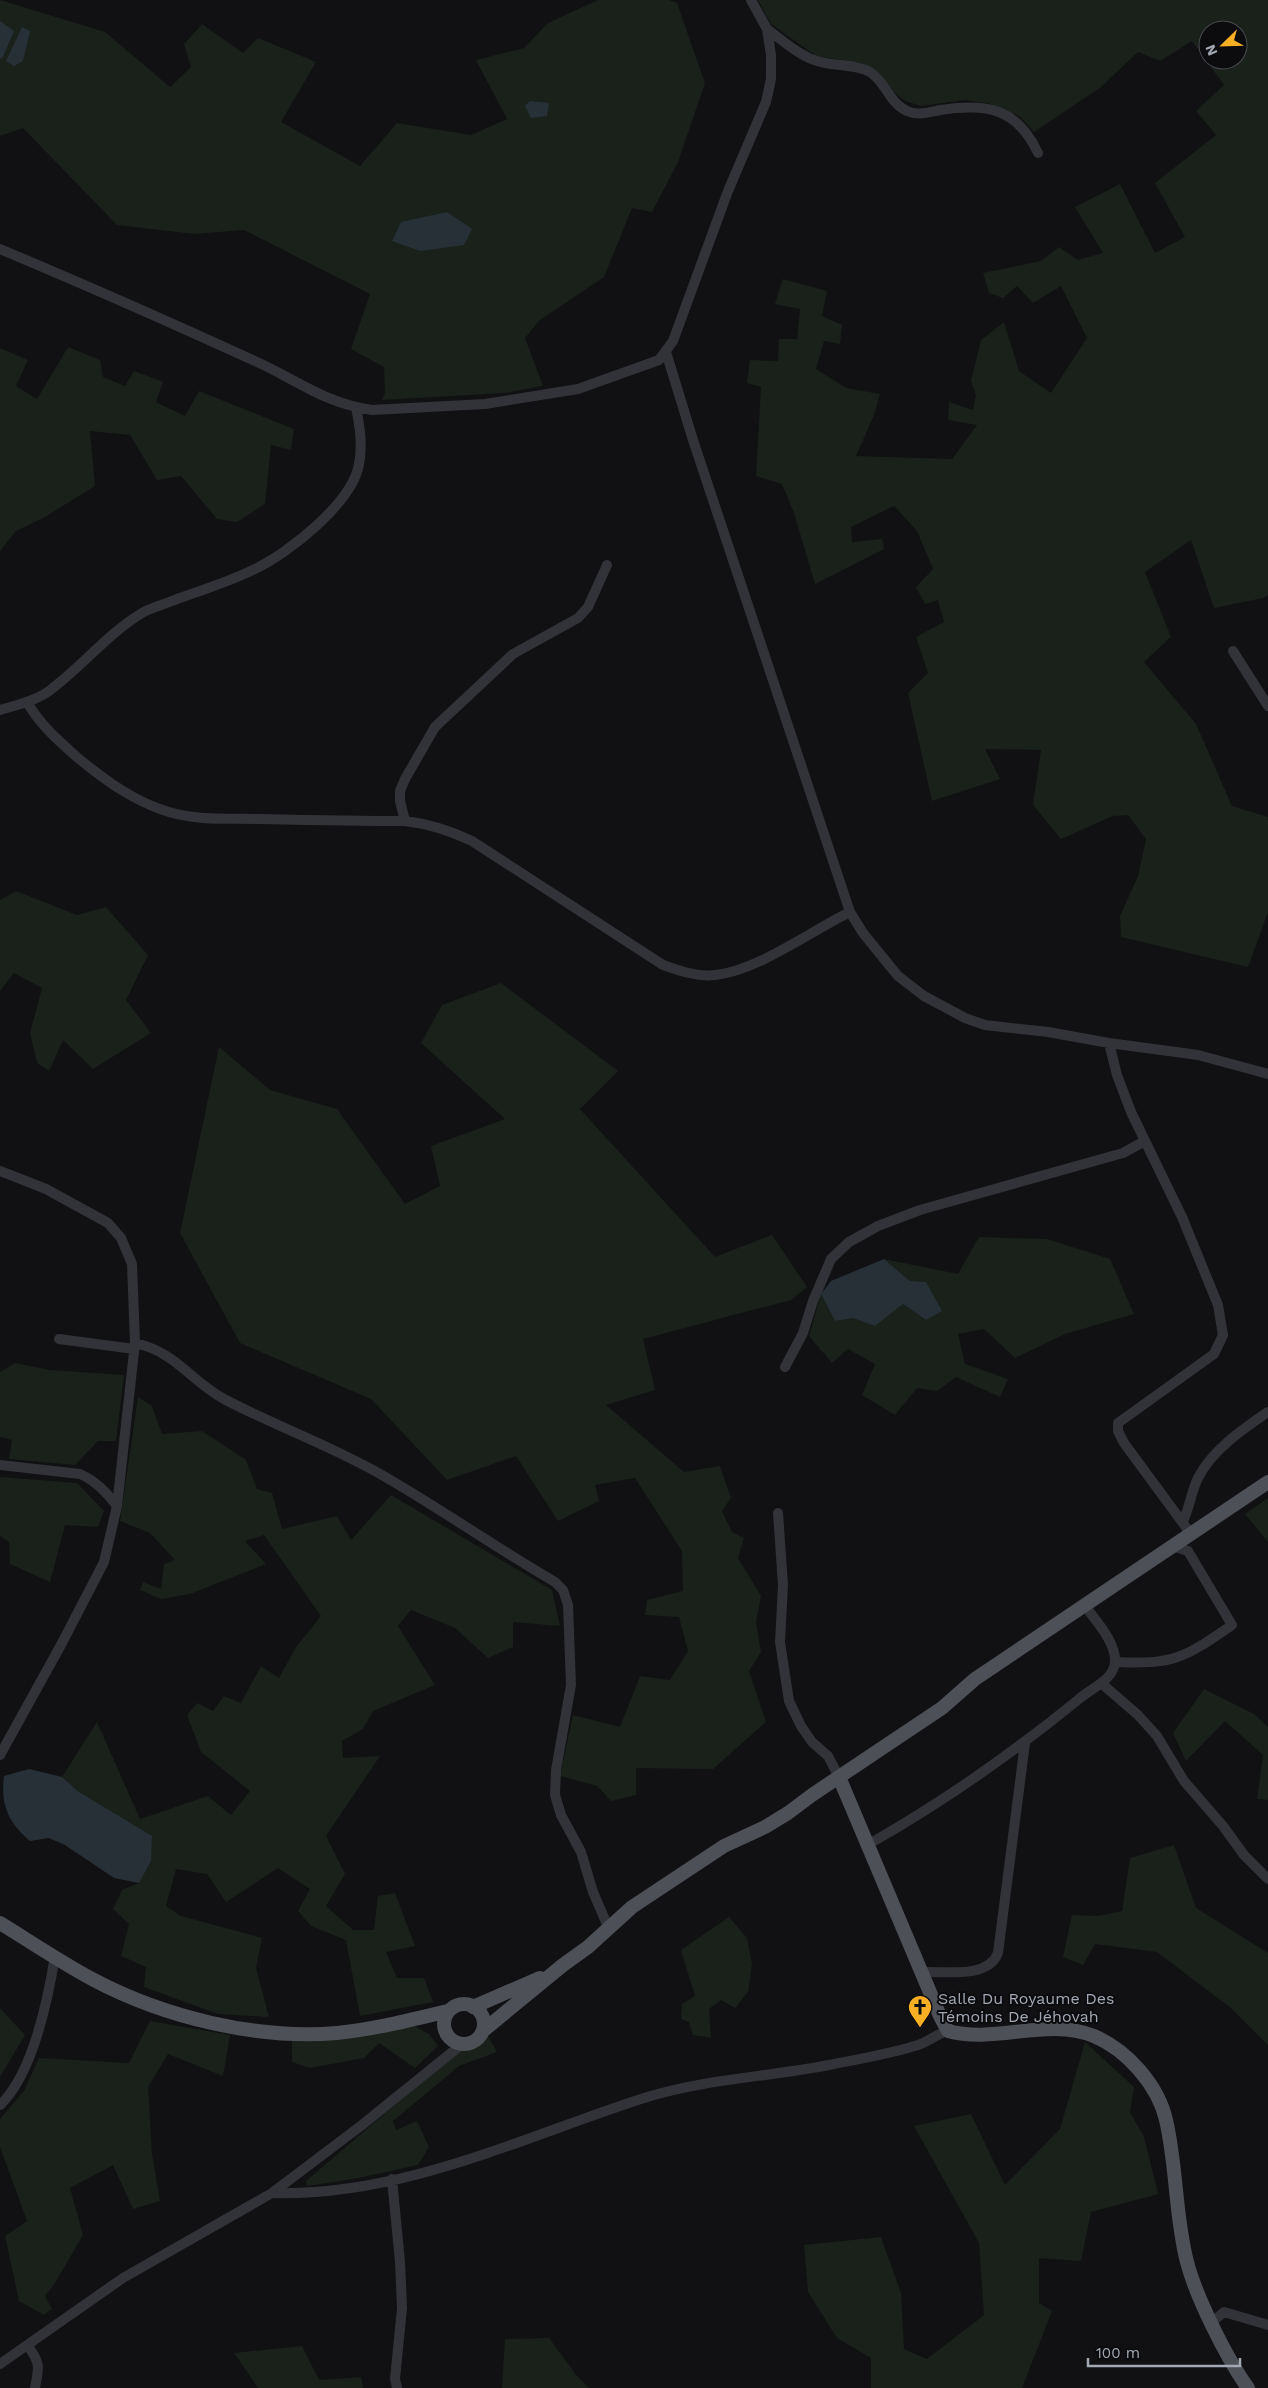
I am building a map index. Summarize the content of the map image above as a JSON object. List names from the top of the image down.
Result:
{
  "places": {
    "church": ["Salle Du Royaume Des Témoins De Jéhovah"]
  },
  "scale_bar": "100 m",
  "north": "bottom left"
}
